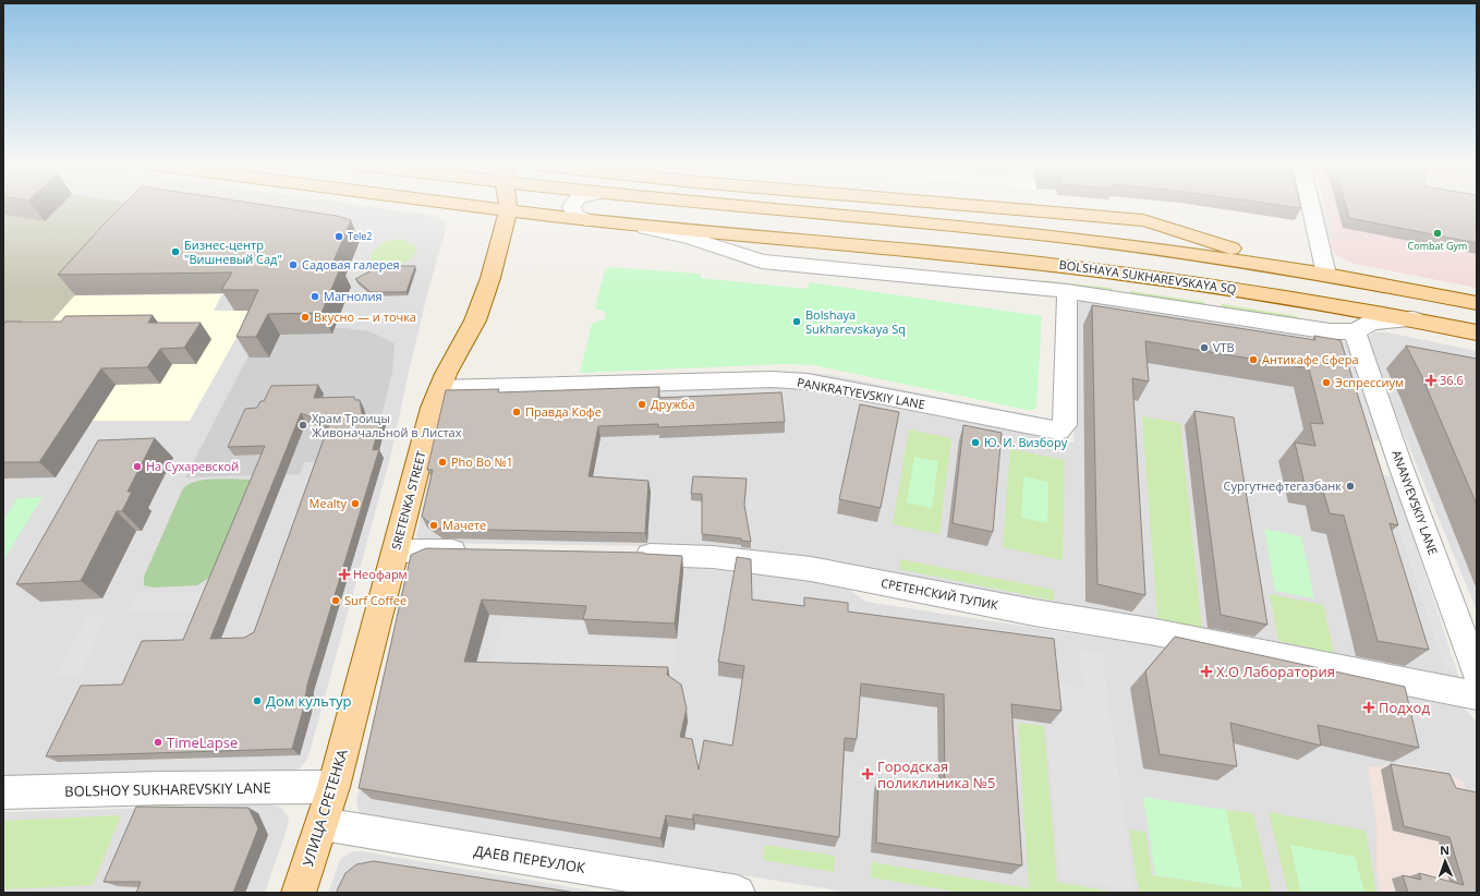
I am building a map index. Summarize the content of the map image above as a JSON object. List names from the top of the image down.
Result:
{
  "streets": {
    "main road": ["BOLSHAYA SUKHAREVSKAYA SQ", "SRETENKA STREET", "УЛИЦА СРЕТЕНКА"],
    "street": [
      "PANKRATYEVSKIY LANE",
      "ANANYEVSKIY LANE",
      "СРЕТЕНСКИЙ ТУПИК",
      "BOLSHOY SUKHAREVSKIY LANE",
      "ДАЕВ ПЕРЕУЛОК"
    ]
  },
  "crossings": [
    ["BOLSHAYA SUKHAREVSKAYA SQ", "SRETENKA STREET"],
    ["PANKRATYEVSKIY LANE", "SRETENKA STREET"],
    ["SRETENKA STREET", "УЛИЦА СРЕТЕНКА"],
    ["BOLSHOY SUKHAREVSKIY LANE", "УЛИЦА СРЕТЕНКА"],
    ["УЛИЦА СРЕТЕНКА", "ДАЕВ ПЕРЕУЛОК"]
  ],
  "places": {
    "other": [
      "Combat Gym",
      "Tele2",
      "Бизнес-центр \"Вишневый Сад\"",
      "Садовая галерея",
      "Магнолия",
      "Вкусно — и точка",
      "Bolshaya Sukharevskaya Sq",
      "VTB",
      "Антикафе Сфера",
      "Эспрессиум",
      "Дружба",
      "Правда Кофе",
      "Храм Троицы Живоначальной в Листах",
      "Ю. И. Визбору",
      "Pho Bo №1",
      "На Сухаревской",
      "Сургутнефтегазбанк",
      "Mealty",
      "Мачете",
      "Surf Coffee",
      "Дом культур",
      "TimeLapse"
    ],
    "health": [
      "36.6",
      "Неофарм",
      "X.O Лаборатория",
      "Подход",
      "Городская поликлиника №5"
    ]
  },
  "north": "top"
}
